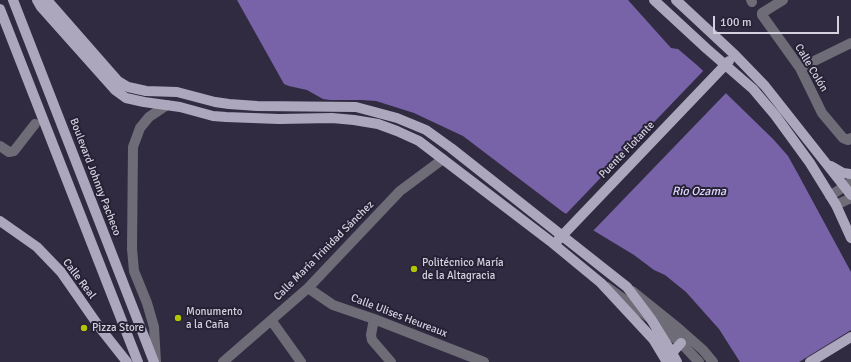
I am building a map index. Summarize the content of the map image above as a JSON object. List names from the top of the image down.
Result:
{
  "streets": {
    "main road": ["Puente Flotante", "Boulevard Johnny Pacheco", "Calle Real"],
    "street": ["Calle Colón", "Calle María Trinidad Sánchez", "Calle Ulises Heureaux"]
  },
  "crossings": [
    ["Calle María Trinidad Sánchez", "Calle Ulises Heureaux"]
  ],
  "water": ["Río Ozama"],
  "places": ["Politécnico María de la Altagracia", "Monumento a la Caña", "Pizza Store"],
  "scale_bar": "100 m"
}
